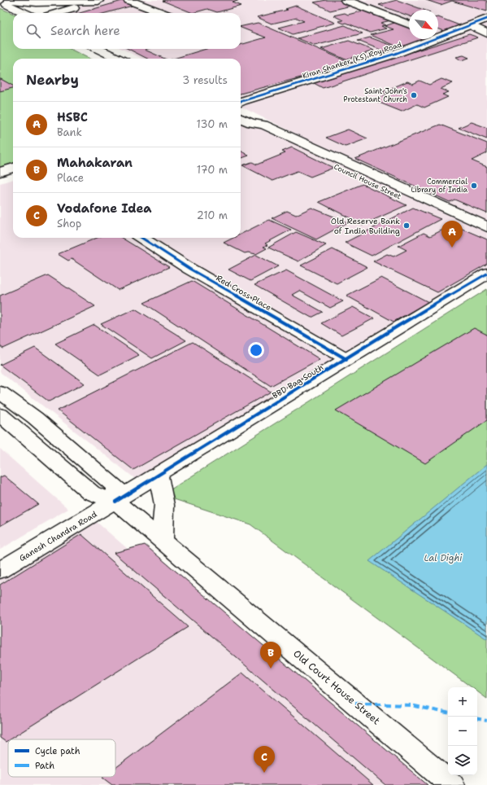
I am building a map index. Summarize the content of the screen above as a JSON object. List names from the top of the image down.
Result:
{
  "streets": {
    "main road": [
      "Kiran Shanker (KS) Roy Road",
      "Council House Street",
      "Red Cross Place",
      "BBD Bag South",
      "Ganesh Chandra Road",
      "Old Court House Street"
    ]
  },
  "crossings": [
    ["Red Cross Place", "BBD Bag South"],
    ["BBD Bag South", "Ganesh Chandra Road"],
    ["BBD Bag South", "Old Court House Street"],
    ["Ganesh Chandra Road", "Old Court House Street"]
  ],
  "water": ["Lal Dighi"],
  "places": ["Saint John's Protestant Church", "Commercial Library of India", "Old Reserve Bank of India Building"],
  "legend": ["Cycle path", "Path"],
  "north": "bottom right",
  "page": {
    "search": "Search here",
    "heading": ["Nearby", "3 results"],
    "list": [
      {
        "mark": "A",
        "name": "HSBC",
        "note": "Bank",
        "value": "130 m"
      },
      {
        "mark": "B",
        "name": "Mahakaran",
        "note": "Place",
        "value": "170 m"
      },
      {
        "mark": "C",
        "name": "Vodafone Idea",
        "note": "Shop",
        "value": "210 m"
      }
    ],
    "pins": ["A", "B", "C"],
    "map_buttons": ["+", "−"]
  }
}
